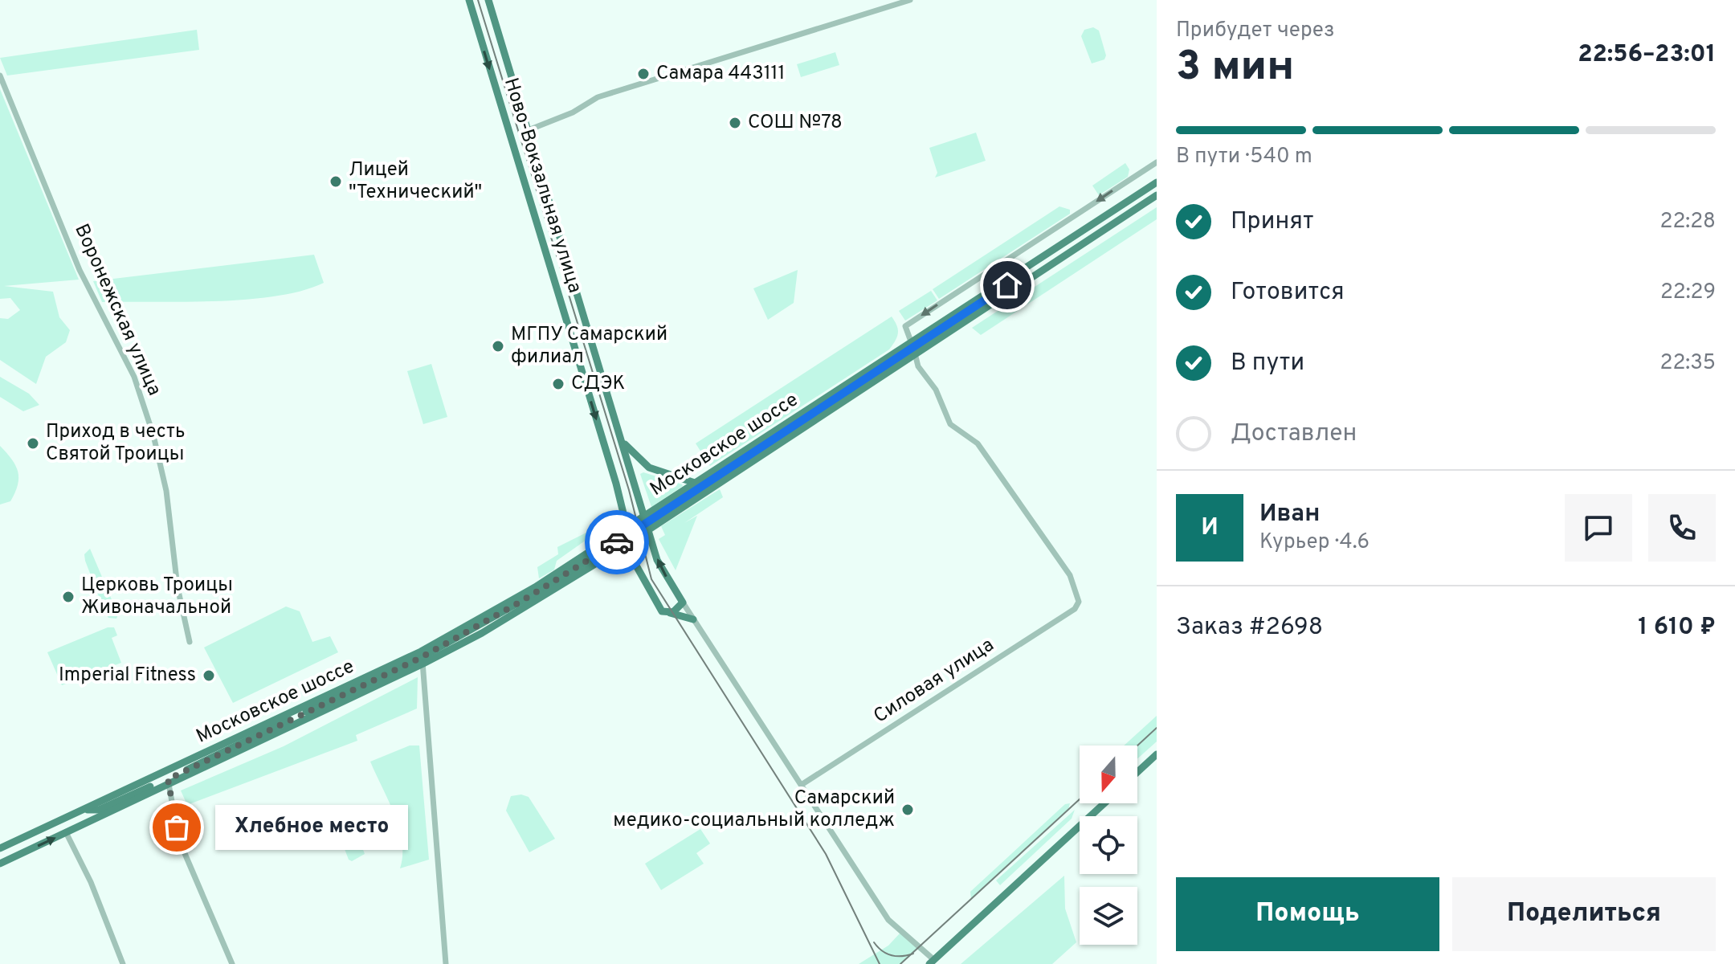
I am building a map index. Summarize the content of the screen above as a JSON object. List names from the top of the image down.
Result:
{
  "streets": {
    "main road": ["Ново-Вокзальная улица", "Московское шоссе"],
    "street": ["Воронежская улица", "Силовая улица"]
  },
  "crossings": [
    ["Ново-Вокзальная улица", "Московское шоссе"],
    ["Ново-Вокзальная улица", "Силовая улица"],
    ["Московское шоссе", "Силовая улица"]
  ],
  "places": [
    "Самара 443111",
    "СОШ №78",
    "Лицей \"Технический\"",
    "МГПУ Самарский филиал",
    "СДЭК",
    "Приход в честь Святой Троицы",
    "Церковь Троицы Живоначальной",
    "Imperial Fitness",
    "Самарский медико-социальный колледж",
    "Хлебное место"
  ],
  "north": "bottom",
  "page": {
    "heading": ["3 мин", "Прибудет через", "22:56–23:01"],
    "panel": [
      "Иван",
      "Курьер · 4.6",
      "Заказ #2698",
      "1 610 ₽"
    ],
    "bar": "В пути · 540 m",
    "list": [
      ["Принят", "22:28"],
      ["Готовится", "22:29"],
      ["В пути", "22:35"],
      "Доставлен"
    ],
    "round": "И",
    "bubble": "Хлебное место",
    "buttons": ["Помощь", "Поделиться"]
  }
}
